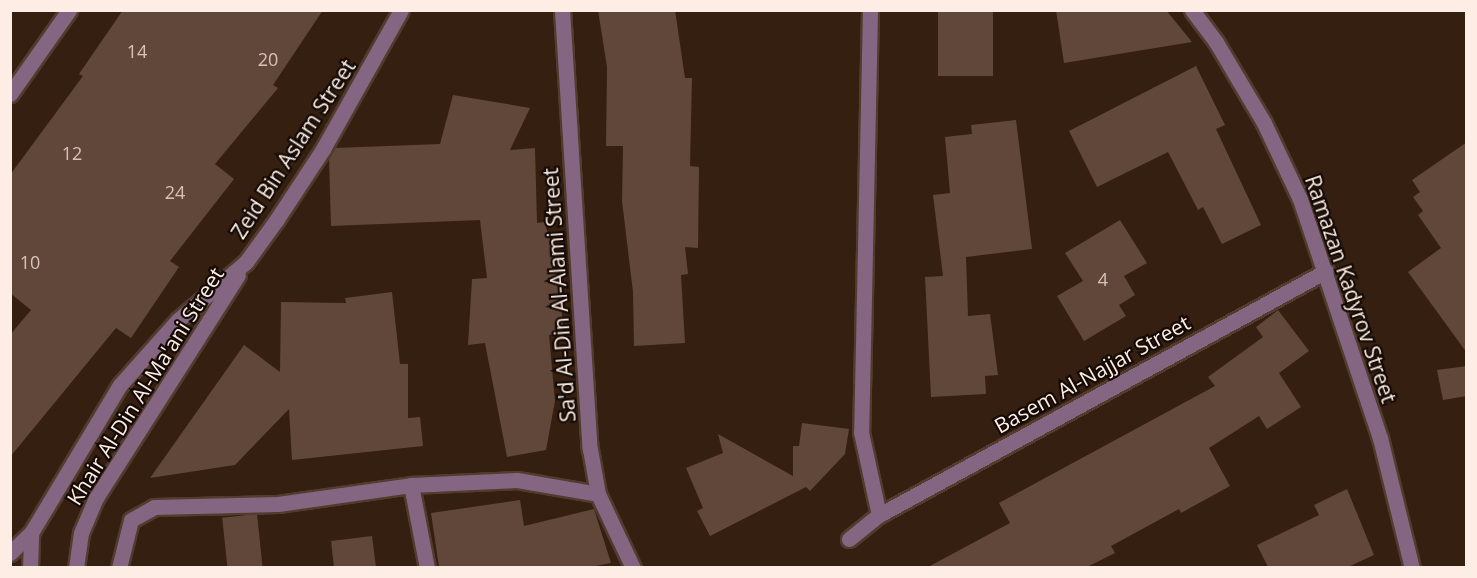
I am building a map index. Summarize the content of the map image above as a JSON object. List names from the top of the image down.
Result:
{
  "streets": {
    "street": [
      "Zeid Bin Aslam Street",
      "Ramazan Kadyrov Street",
      "Sa'd Al-Din Al-Alami Street",
      "Basem Al-Najjar Street",
      "Khair Al-Din Al-Ma'ani Street"
    ]
  },
  "crossings": [
    ["Zeid Bin Aslam Street", "Khair Al-Din Al-Ma'ani Street"],
    ["Ramazan Kadyrov Street", "Basem Al-Najjar Street"]
  ],
  "house_numbers": [
    "14",
    "20",
    "12",
    "24",
    "10",
    "4"
  ]
}
